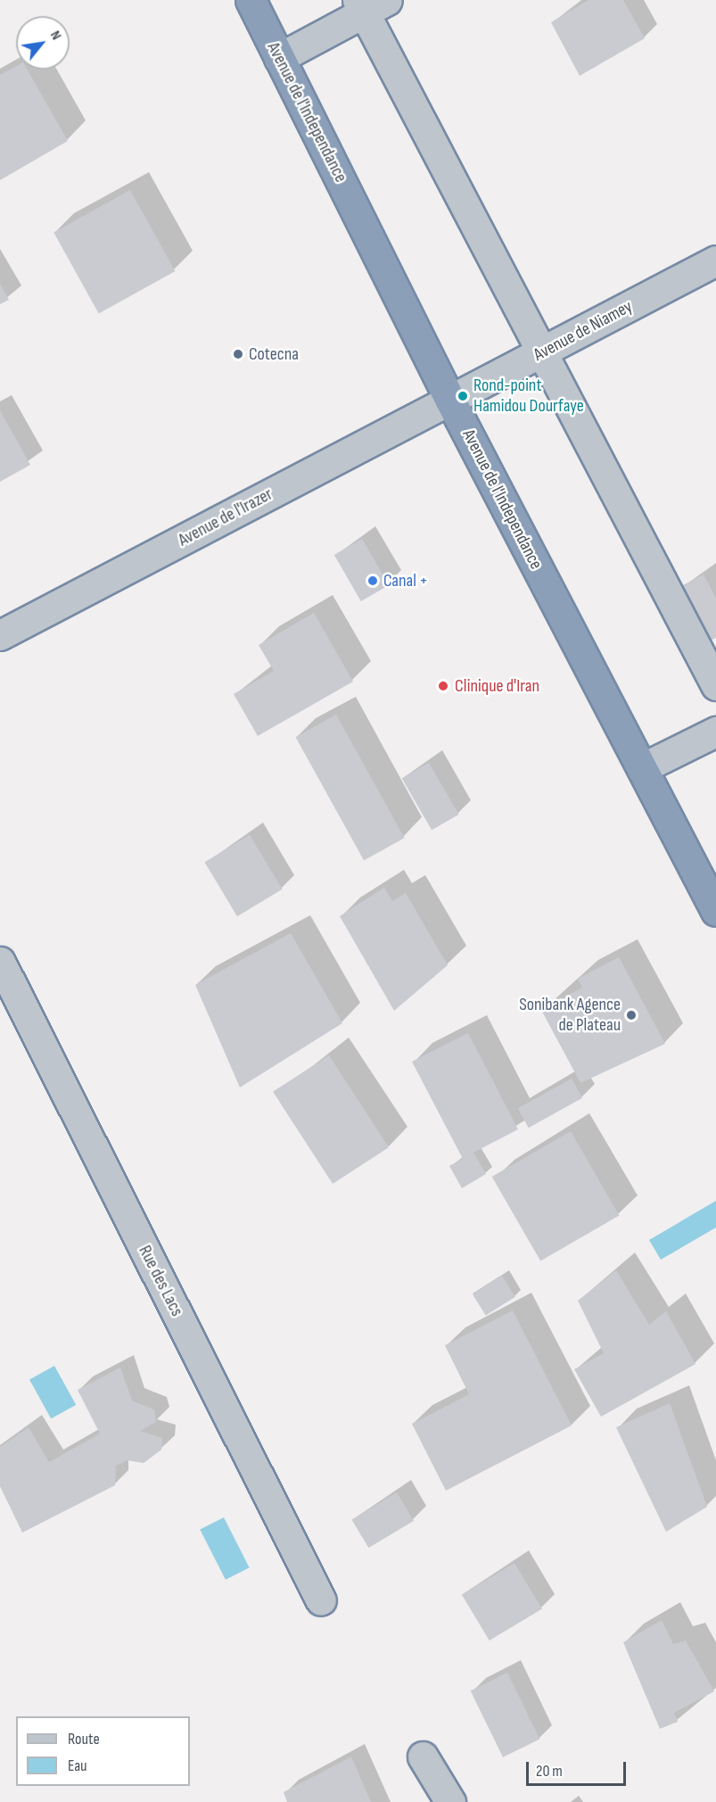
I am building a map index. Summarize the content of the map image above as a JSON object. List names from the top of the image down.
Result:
{
  "streets": {
    "highway": ["Avenue de l'Independance"],
    "street": ["Avenue de Niamey", "Avenue de l'Irazer", "Rue des Lacs"]
  },
  "crossings": [
    ["Avenue de l'Independance", "Avenue de Niamey"],
    ["Avenue de l'Independance", "Avenue de l'Irazer"],
    ["Avenue de Niamey", "Avenue de l'Irazer"]
  ],
  "places": [
    "Cotecna",
    "Rond-point Hamidou Dourfaye",
    "Canal +",
    "Clinique d'Iran",
    "Sonibank Agence de Plateau"
  ],
  "legend": ["Route", "Eau"],
  "scale_bar": "20 m",
  "north": "top right"
}
